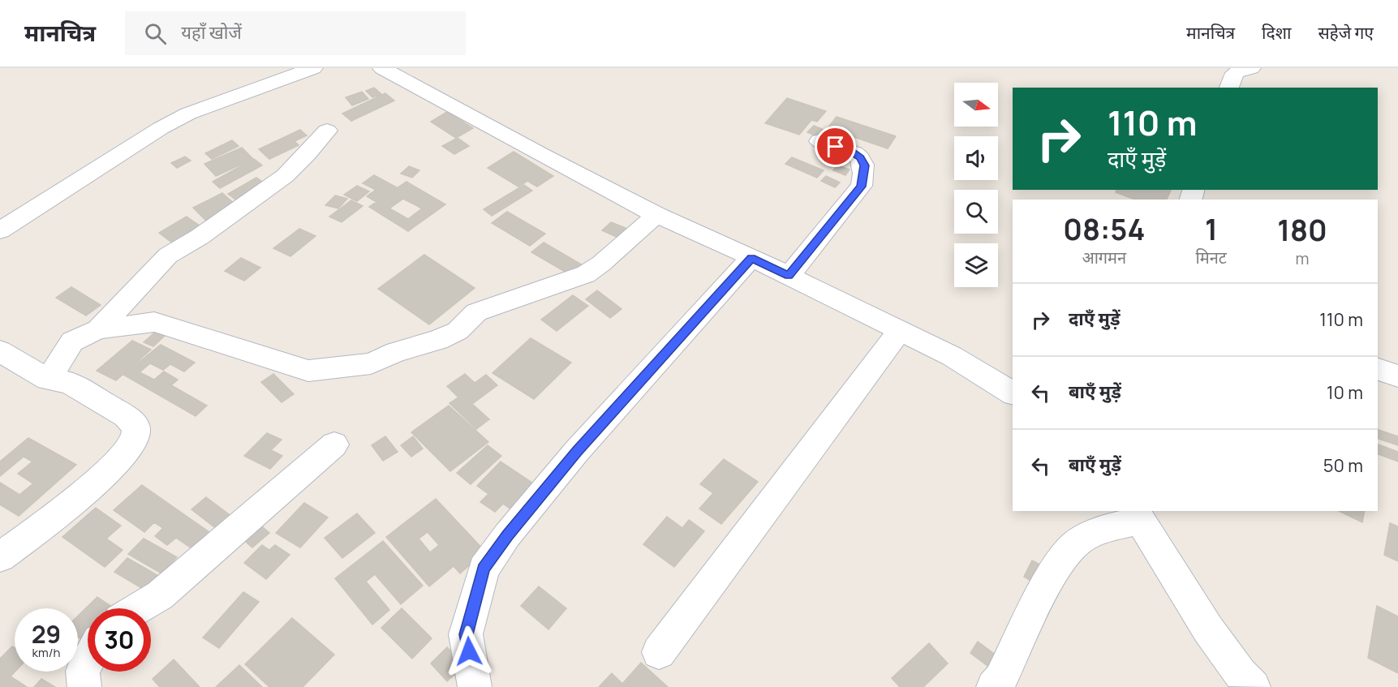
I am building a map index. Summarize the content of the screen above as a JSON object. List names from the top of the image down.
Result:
{
  "north": "right",
  "page": {
    "header": "मानचित्र",
    "search": "यहाँ खोजें",
    "nav": ["मानचित्र", "दिशा", "सहेजे गए"],
    "turn": ["110 m", "दाएँ मुड़ें"],
    "eta": [
      "08:54",
      "आगमन",
      "1",
      "मिनट",
      "180",
      "m"
    ],
    "list": [
      {
        "name": "दाएँ मुड़ें",
        "value": "110 m"
      },
      {
        "name": "बाएँ मुड़ें",
        "value": "10 m"
      },
      {
        "name": "बाएँ मुड़ें",
        "value": "50 m"
      }
    ],
    "speed": "29 km/h",
    "limit": "30"
  }
}
